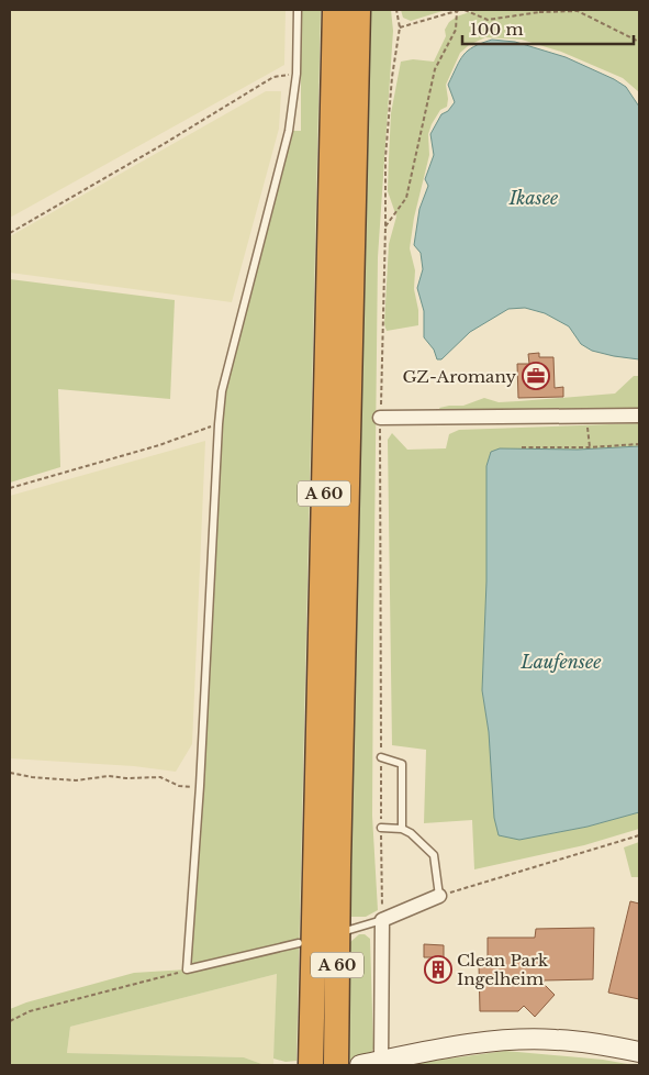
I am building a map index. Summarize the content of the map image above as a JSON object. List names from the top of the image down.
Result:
{
  "streets": {
    "highway": ["A 60"]
  },
  "water": ["Ikasee", "Laufensee"],
  "places": {
    "office": ["GZ-Aromany"],
    "building": ["Clean Park Ingelheim"]
  },
  "scale_bar": "100 m"
}
